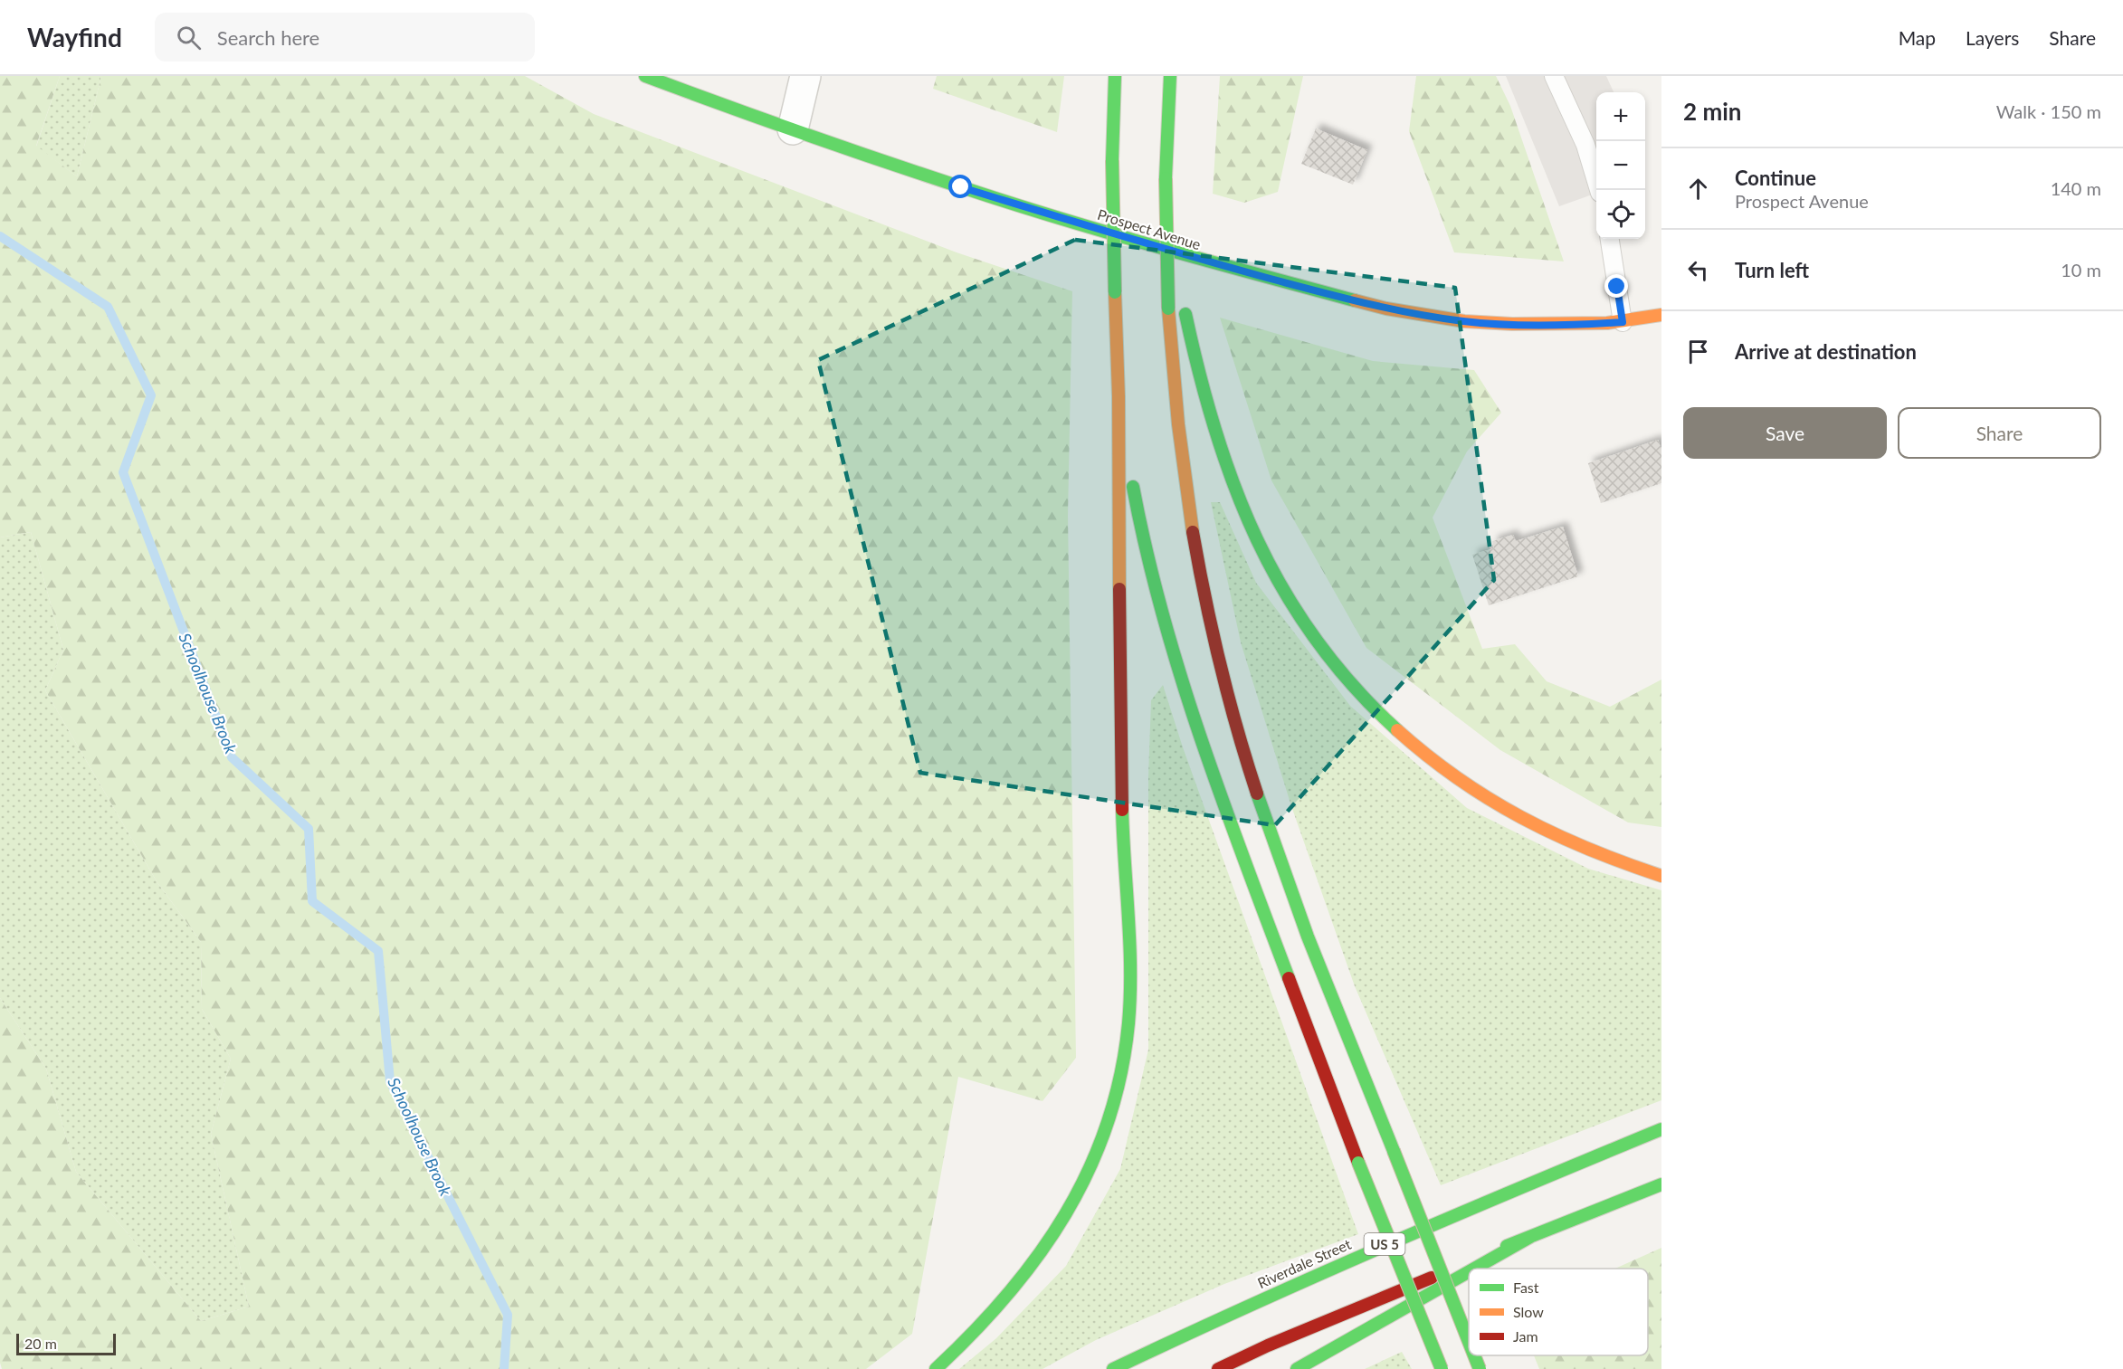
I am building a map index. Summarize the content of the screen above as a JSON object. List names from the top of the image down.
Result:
{
  "streets": {
    "main road": ["Prospect Avenue", "US 5", "Riverdale Street"]
  },
  "water": ["Schoolhouse Brook"],
  "legend": ["Fast", "Slow", "Jam"],
  "scale_bar": "20 m",
  "page": {
    "header": "Wayfind",
    "search": "Search here",
    "nav": ["Map", "Layers", "Share"],
    "heading": ["2 min", "Walk · 150 m"],
    "map_buttons": ["+", "−"],
    "list": [
      ["Continue", "Prospect Avenue", "140 m"],
      ["Turn left", "10 m"],
      "Arrive at destination"
    ],
    "buttons": ["Save", "Share"],
    "scale": "20 m"
  }
}
